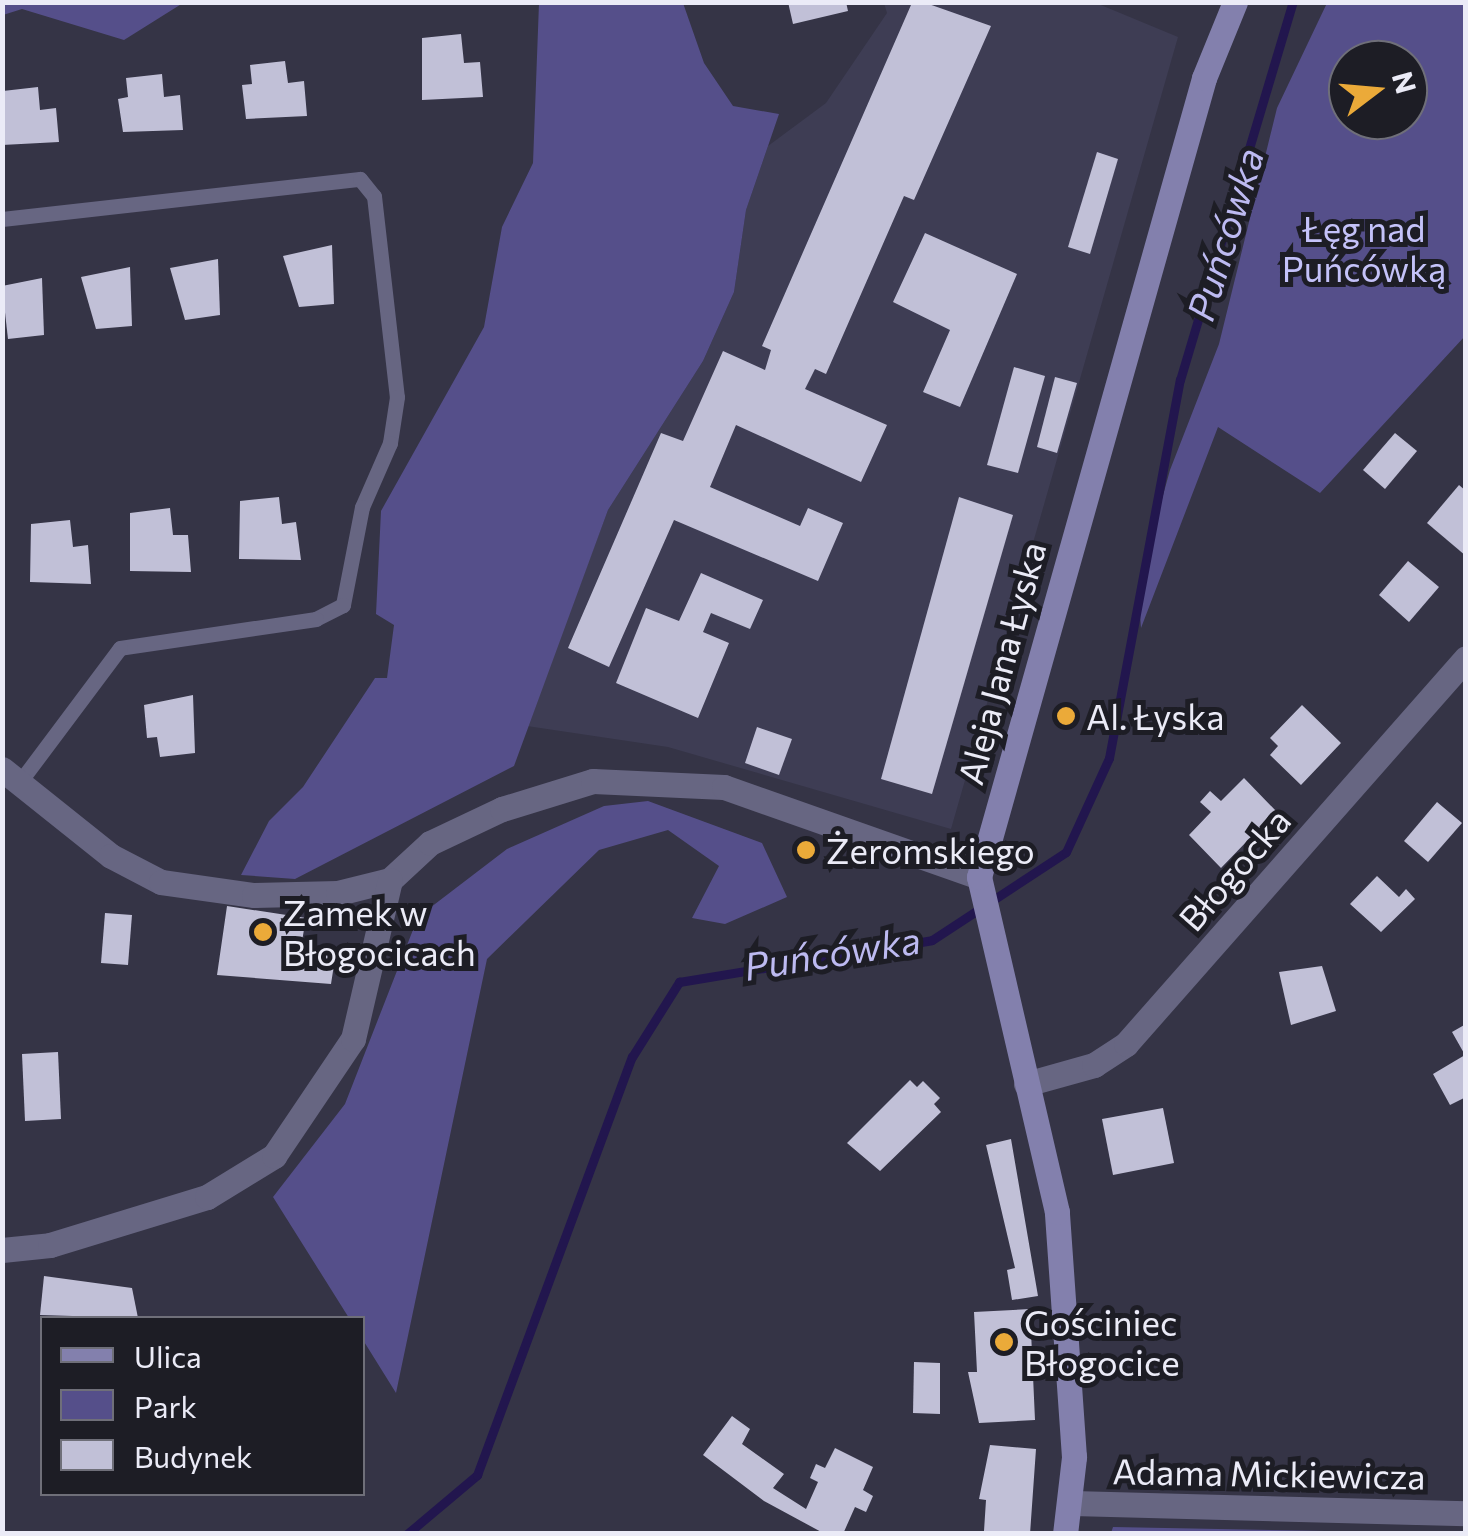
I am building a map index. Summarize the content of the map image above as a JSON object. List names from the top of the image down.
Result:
{
  "streets": {
    "street": ["Aleja Jana Łyska", "Błogocka", "Adama Mickiewicza"]
  },
  "crossings": [
    ["Aleja Jana Łyska", "Błogocka"],
    ["Aleja Jana Łyska", "Adama Mickiewicza"]
  ],
  "water": ["Puńcówka"],
  "parks": ["Łęg nad Puńcówką"],
  "places": [
    "Al. Łyska",
    "Żeromskiego",
    "Zamek w Błogocicach",
    "Gościniec Błogocice"
  ],
  "legend": ["Ulica", "Park", "Budynek"],
  "north": "right"
}
